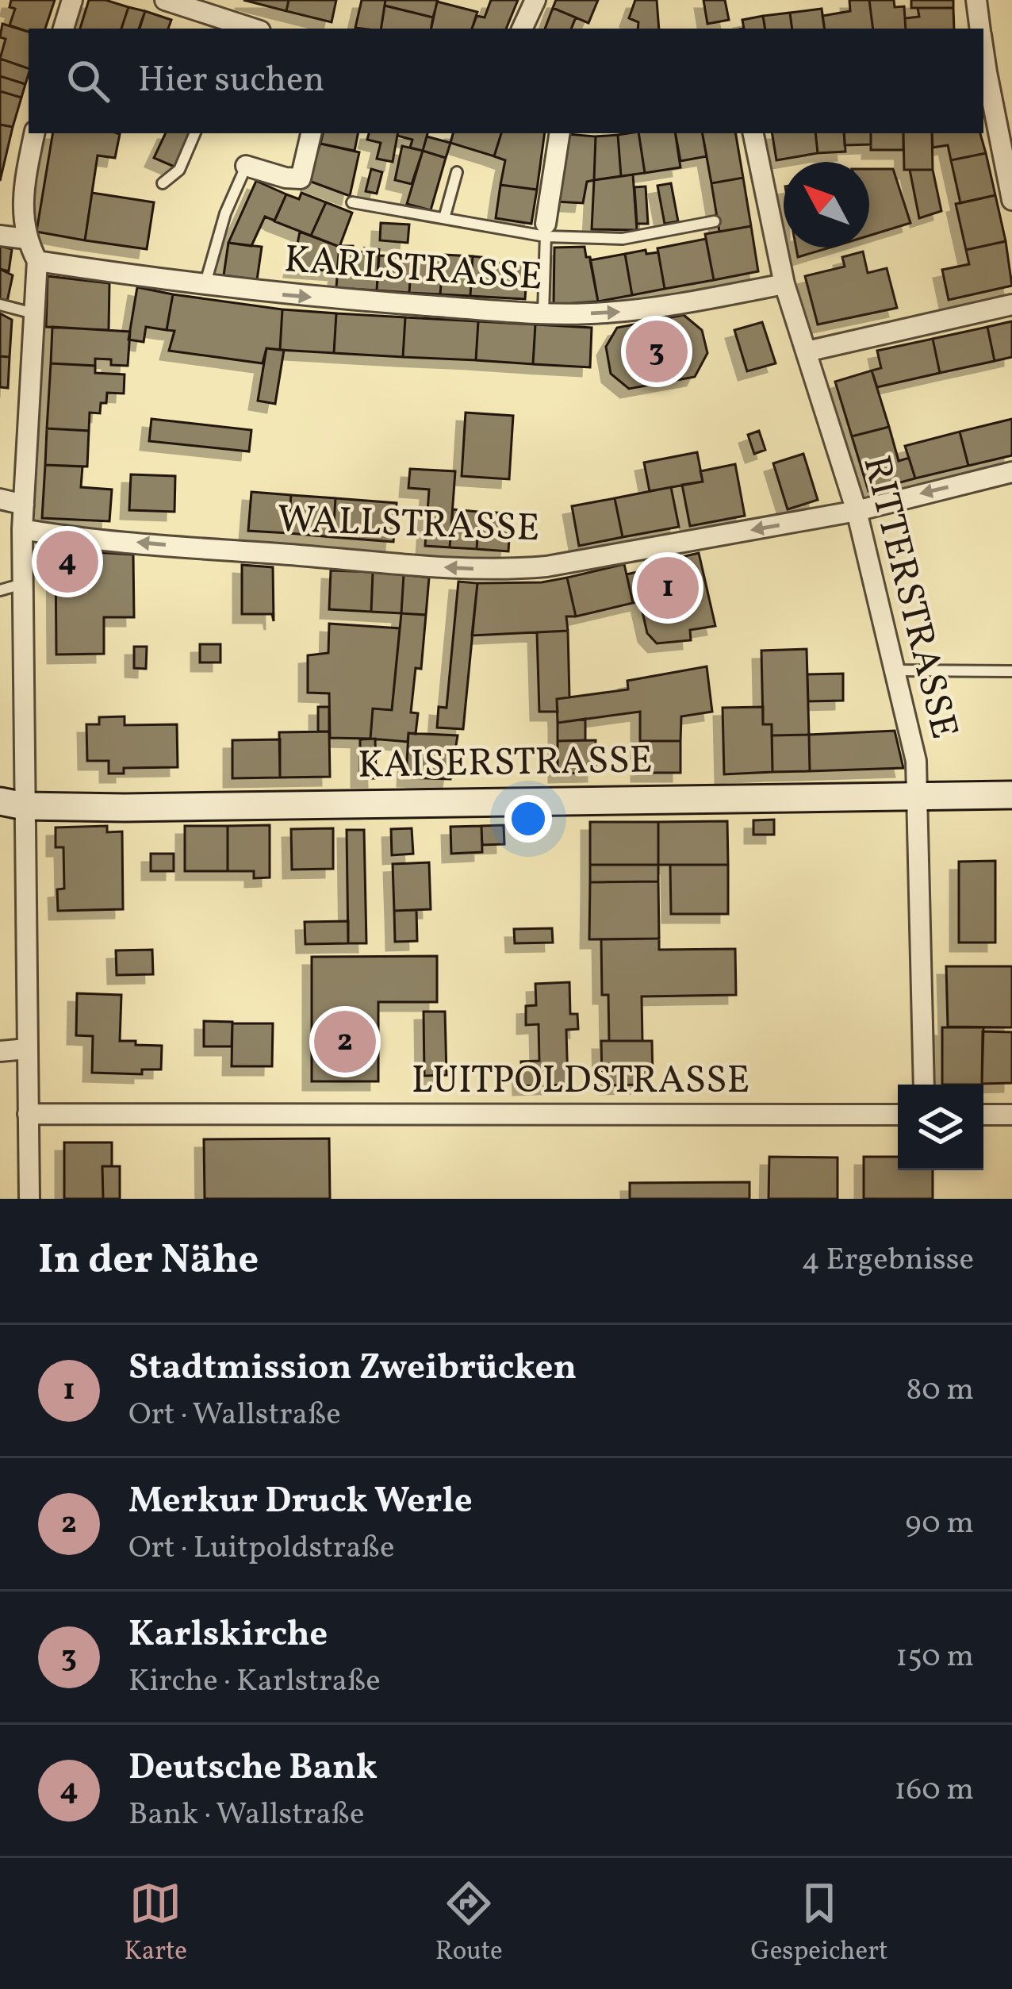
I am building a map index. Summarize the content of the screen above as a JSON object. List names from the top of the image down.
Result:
{
  "streets": {
    "street": [
      "KARLSTRASSE",
      "WALLSTRASSE",
      "RITTERSTRASSE",
      "KAISERSTRASSE",
      "LUITPOLDSTRASSE"
    ]
  },
  "crossings": [
    ["KARLSTRASSE", "RITTERSTRASSE"],
    ["WALLSTRASSE", "RITTERSTRASSE"],
    ["RITTERSTRASSE", "KAISERSTRASSE"]
  ],
  "one_way": ["KARLSTRASSE", "WALLSTRASSE"],
  "north": "top left",
  "page": {
    "search": "Hier suchen",
    "pins": [
      "3",
      "4",
      "1",
      "2"
    ],
    "heading": ["In der Nähe", "4 Ergebnisse"],
    "list": [
      {
        "mark": "1",
        "name": "Stadtmission Zweibrücken",
        "note": "Ort · Wallstraße",
        "value": "80 m"
      },
      {
        "mark": "2",
        "name": "Merkur Druck Werle",
        "note": "Ort · Luitpoldstraße",
        "value": "90 m"
      },
      {
        "mark": "3",
        "name": "Karlskirche",
        "note": "Kirche · Karlstraße",
        "value": "150 m"
      },
      {
        "mark": "4",
        "name": "Deutsche Bank",
        "note": "Bank · Wallstraße",
        "value": "160 m"
      }
    ],
    "nav": ["Karte", "Route", "Gespeichert"]
  }
}
